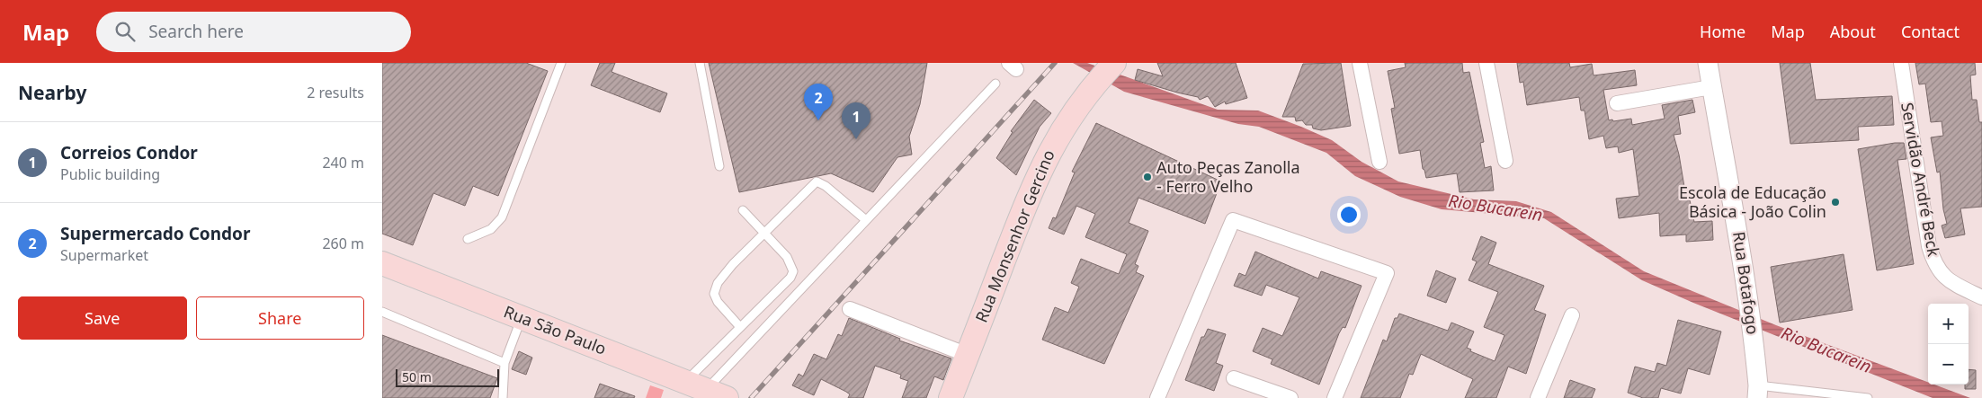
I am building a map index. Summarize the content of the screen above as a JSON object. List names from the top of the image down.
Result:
{
  "streets": {
    "main road": ["Rua Monsenhor Gercino", "Rua São Paulo"],
    "street": ["Servidão André Beck", "Rua Botafogo"]
  },
  "water": ["Rio Bucarein"],
  "places": ["Auto Peças Zanolla - Ferro Velho", "Escola de Educação Básica - João Colin"],
  "scale_bar": "50 m",
  "page": {
    "header": "Map",
    "search": "Search here",
    "nav": [
      "Home",
      "Map",
      "About",
      "Contact"
    ],
    "heading": ["Nearby", "2 results"],
    "pins": ["2", "1"],
    "list": [
      {
        "mark": "1",
        "name": "Correios Condor",
        "note": "Public building",
        "value": "240 m"
      },
      {
        "mark": "2",
        "name": "Supermercado Condor",
        "note": "Supermarket",
        "value": "260 m"
      }
    ],
    "buttons": ["Save", "Share"],
    "map_buttons": ["+", "−"],
    "scale": "50 m"
  }
}
